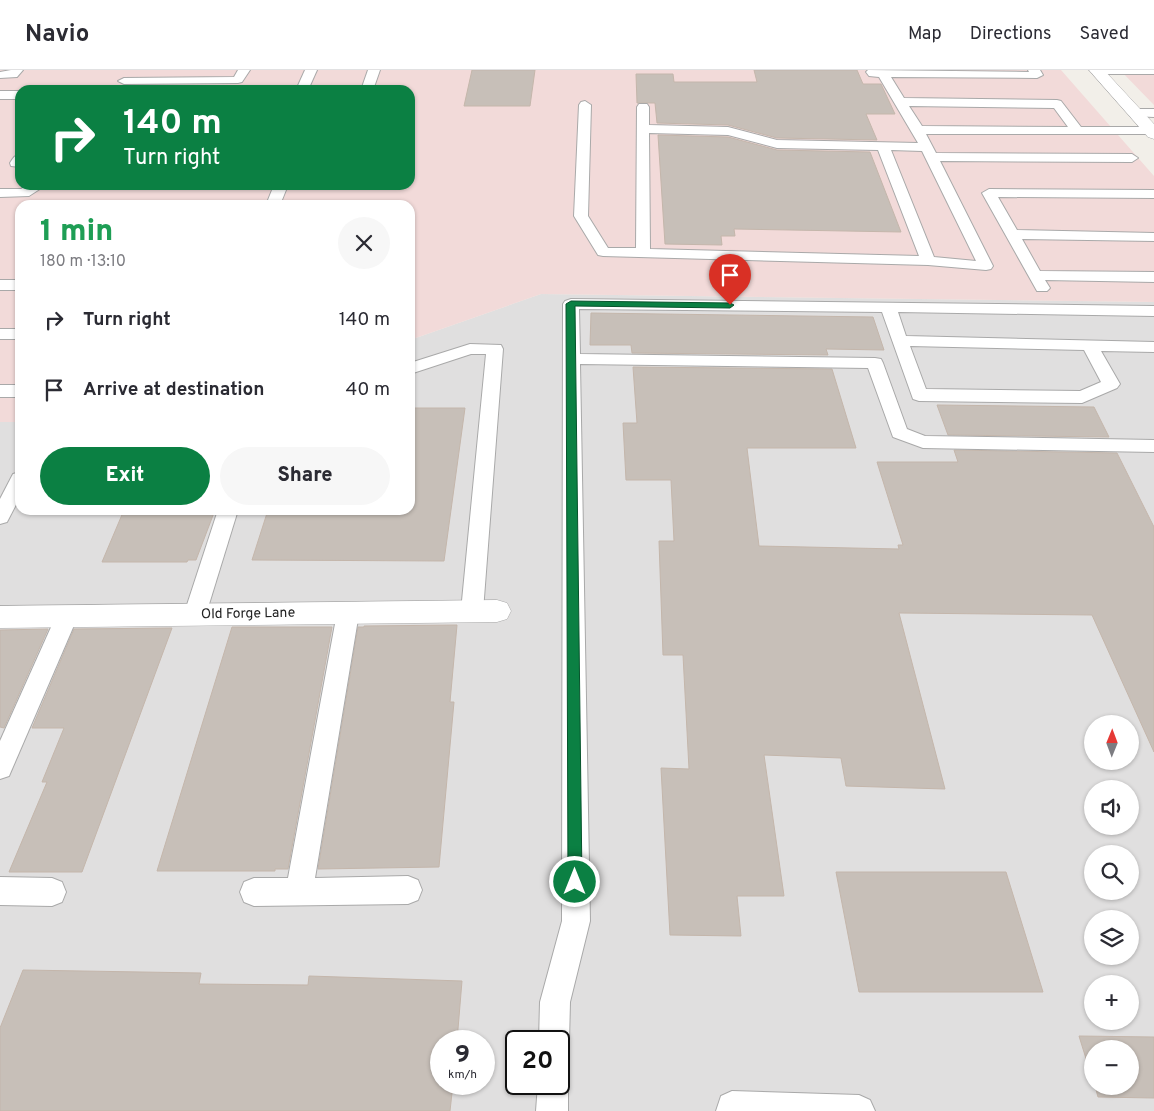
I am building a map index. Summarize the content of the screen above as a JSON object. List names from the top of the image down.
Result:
{
  "streets": {
    "street": ["Old Forge Lane"]
  },
  "north": "top",
  "page": {
    "header": "Navio",
    "nav": ["Map", "Directions", "Saved"],
    "turn": ["140 m", "Turn right"],
    "heading": ["1 min", "180 m · 13:10"],
    "list": [
      {
        "name": "Turn right",
        "value": "140 m"
      },
      {
        "name": "Arrive at destination",
        "value": "40 m"
      }
    ],
    "buttons": ["Exit", "Share"],
    "map_buttons": ["+", "−"],
    "speed": "9 km/h",
    "limit": "20"
  }
}
